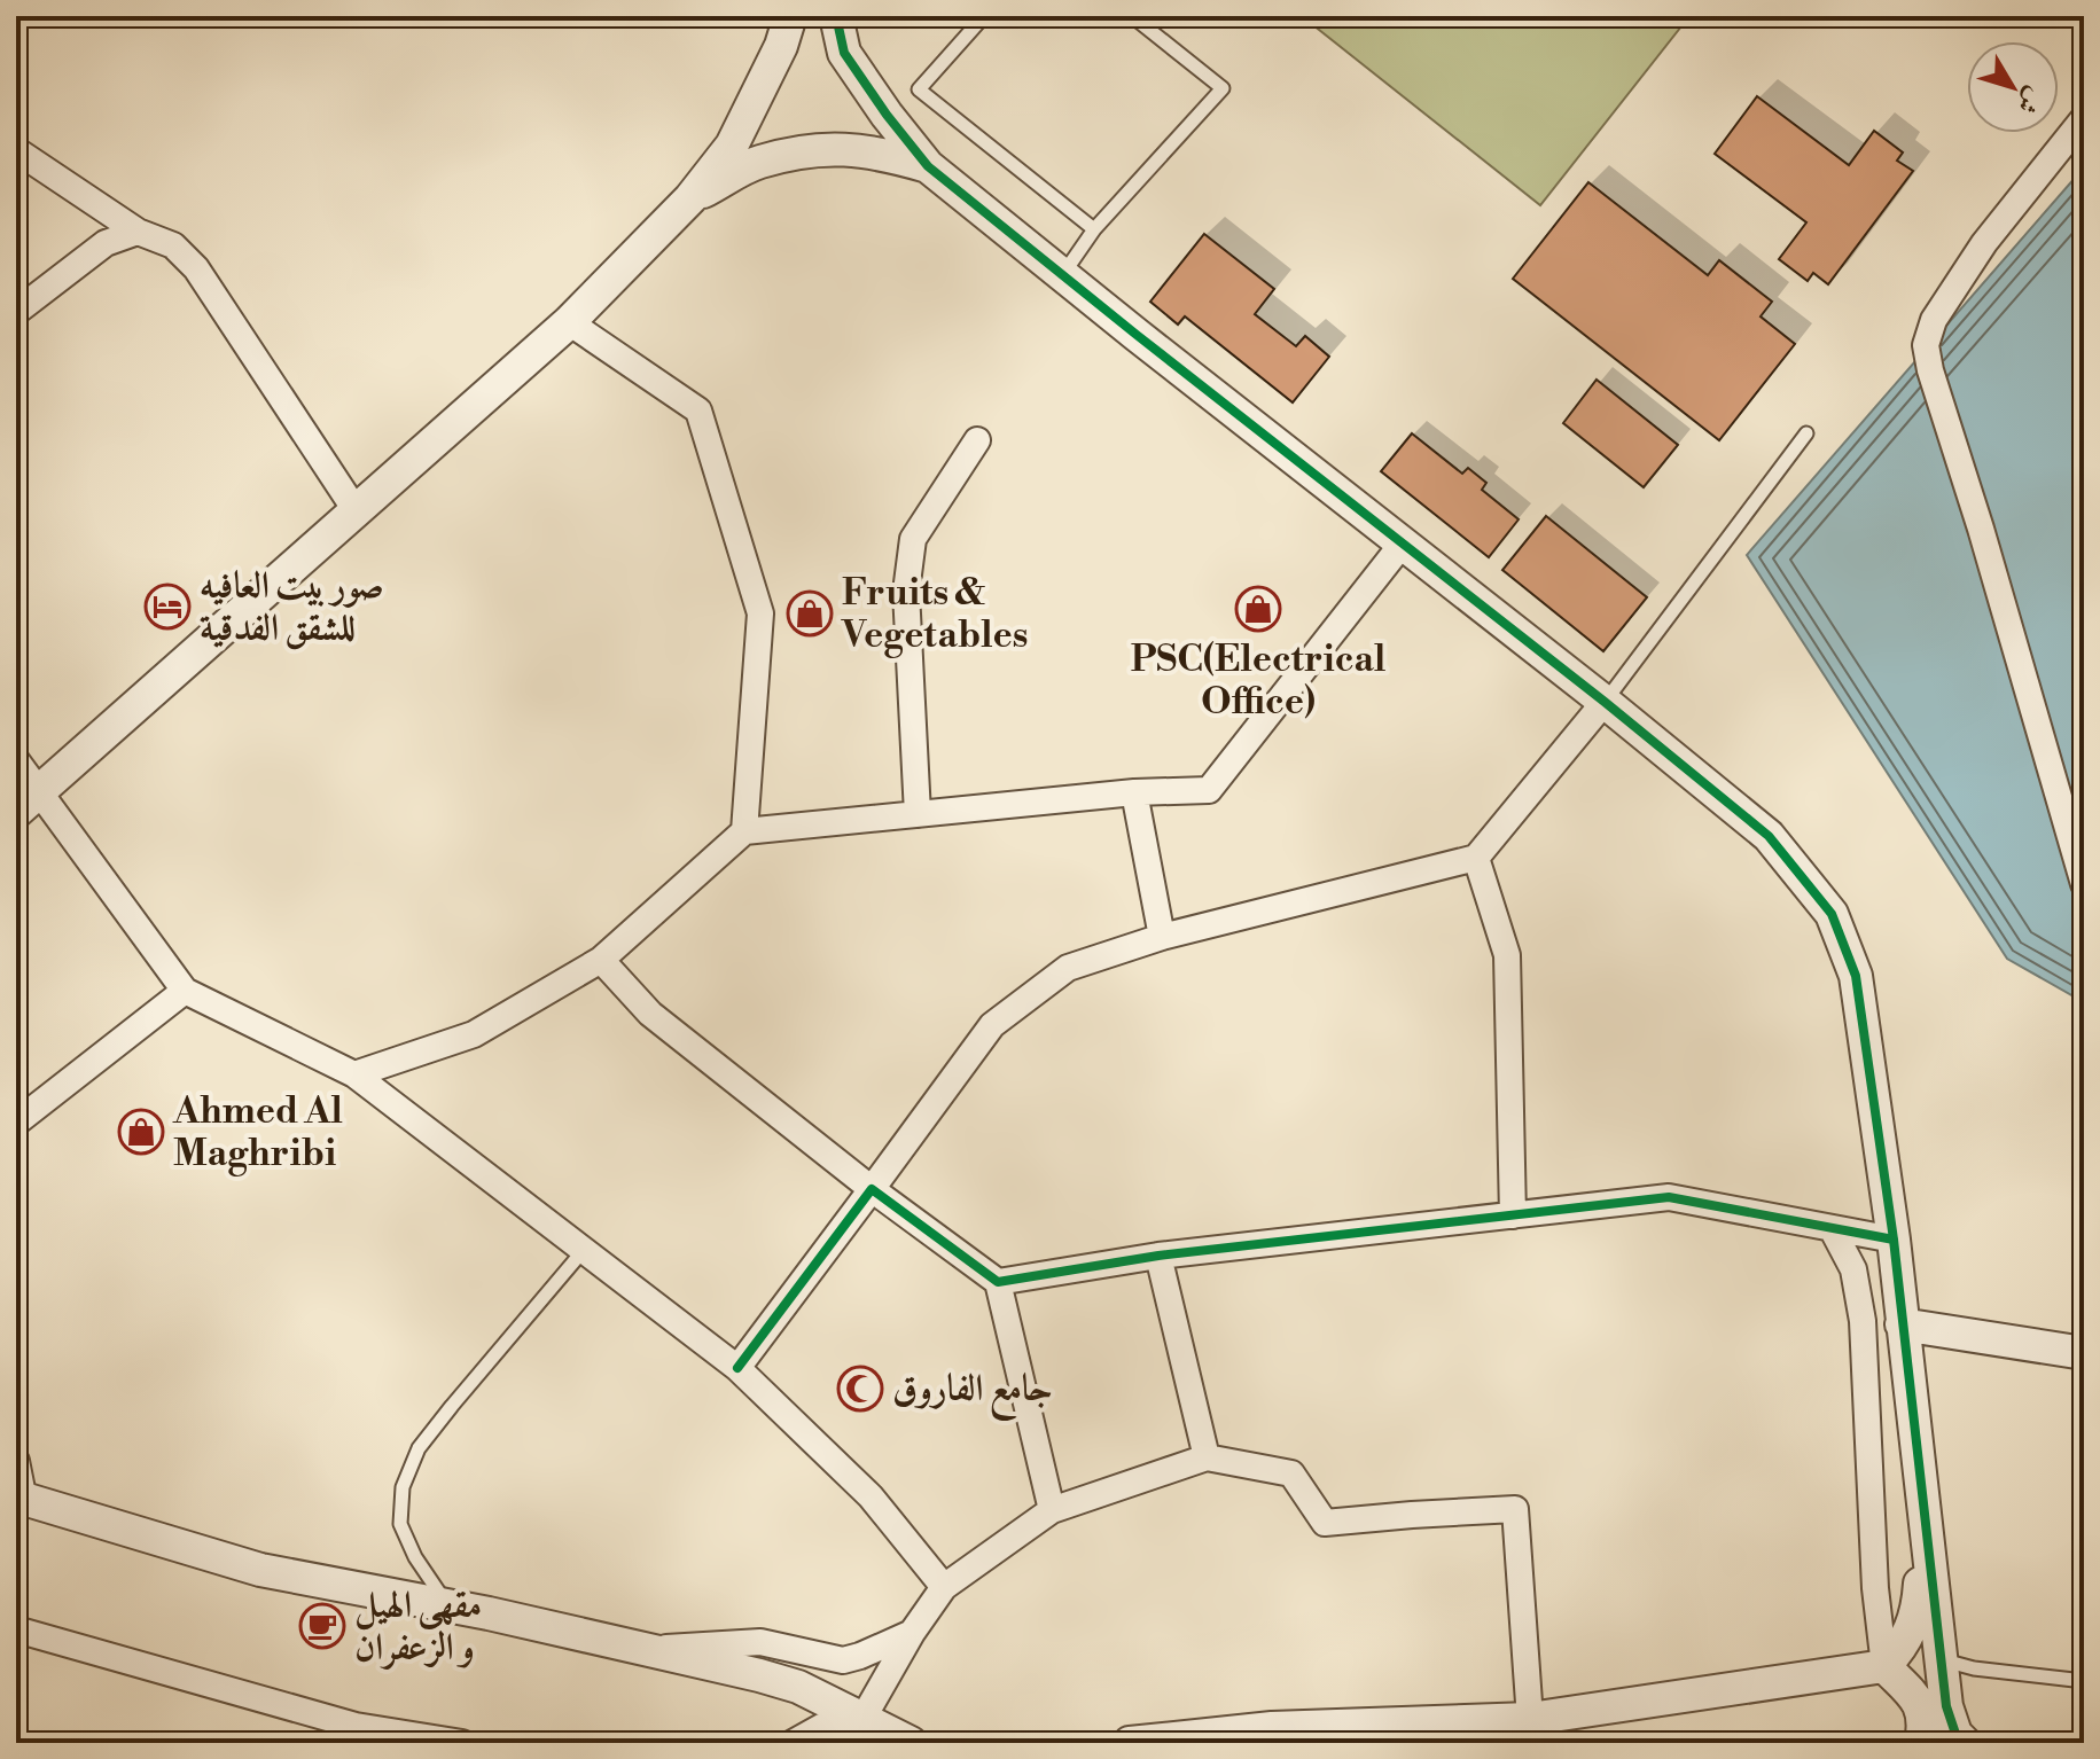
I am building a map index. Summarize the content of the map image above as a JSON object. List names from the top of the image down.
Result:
{
  "places": {
    "hotel": ["صور بيت العافيه للشقق الفدقية"],
    "shop": ["PSC(Electrical Office)", "Fruits & Vegetables", "Ahmed Al Maghribi"],
    "mosque": ["جامع الفاروق"],
    "cafe": ["مقهى الهيل و الزعفران"]
  },
  "north": "bottom right"
}
